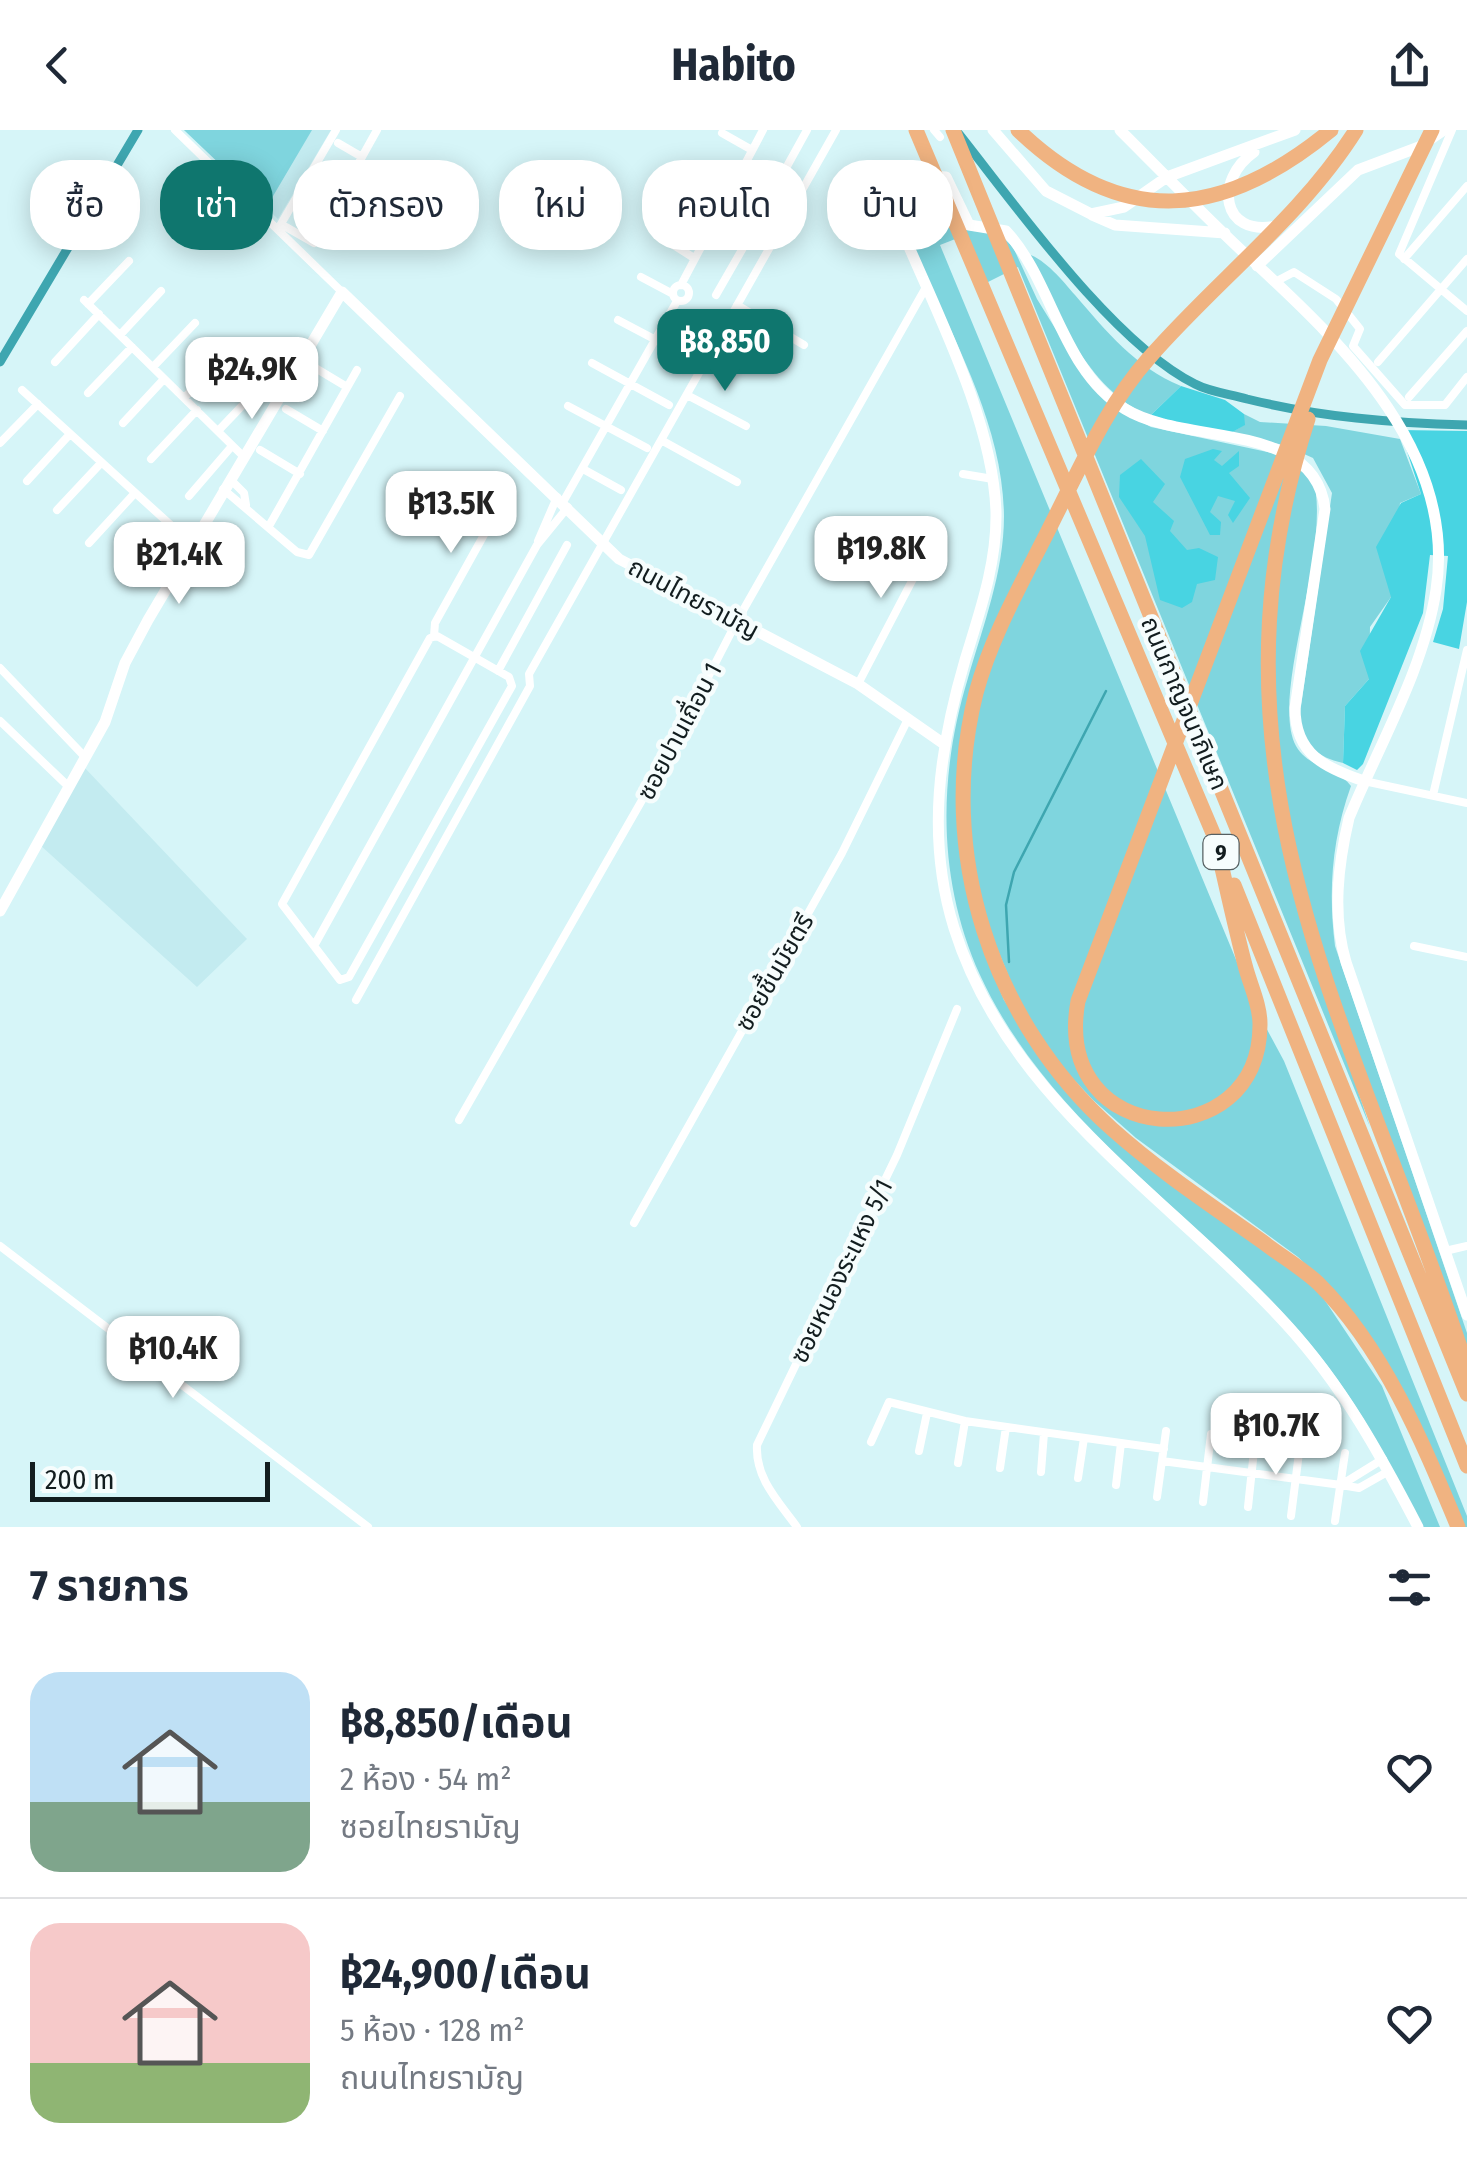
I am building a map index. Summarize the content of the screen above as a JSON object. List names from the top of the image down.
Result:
{
  "streets": {
    "highway": ["ถนนกาญจนาภิเษก", "9"],
    "main road": ["ถนนไทยรามัญ"],
    "street": ["ซอยปานเถื่อน 1", "ซอยชื้นมัยตรี", "ซอยหนองระแหง 5/1"]
  },
  "crossings": [
    ["ถนนไทยรามัญ", "ซอยปานเถื่อน 1"],
    ["ถนนไทยรามัญ", "ซอยชื้นมัยตรี"]
  ],
  "scale_bar": "200 m",
  "page": {
    "header": "Habito",
    "chip": [
      "ซื้อ",
      "เช่า",
      "ตัวกรอง",
      "ใหม่",
      "คอนโด",
      "บ้าน"
    ],
    "price": [
      "฿8,850",
      "฿24.9K",
      "฿13.5K",
      "฿19.8K",
      "฿21.4K",
      "฿10.4K",
      "฿10.7K"
    ],
    "scale": "200 m",
    "heading": "7 รายการ",
    "list": [
      {
        "name": "฿8,850/เดือน",
        "note": "2 ห้อง · 54 m² · ซอยไทยรามัญ"
      },
      {
        "name": "฿24,900/เดือน",
        "note": "5 ห้อง · 128 m² · ถนนไทยรามัญ"
      }
    ]
  }
}
